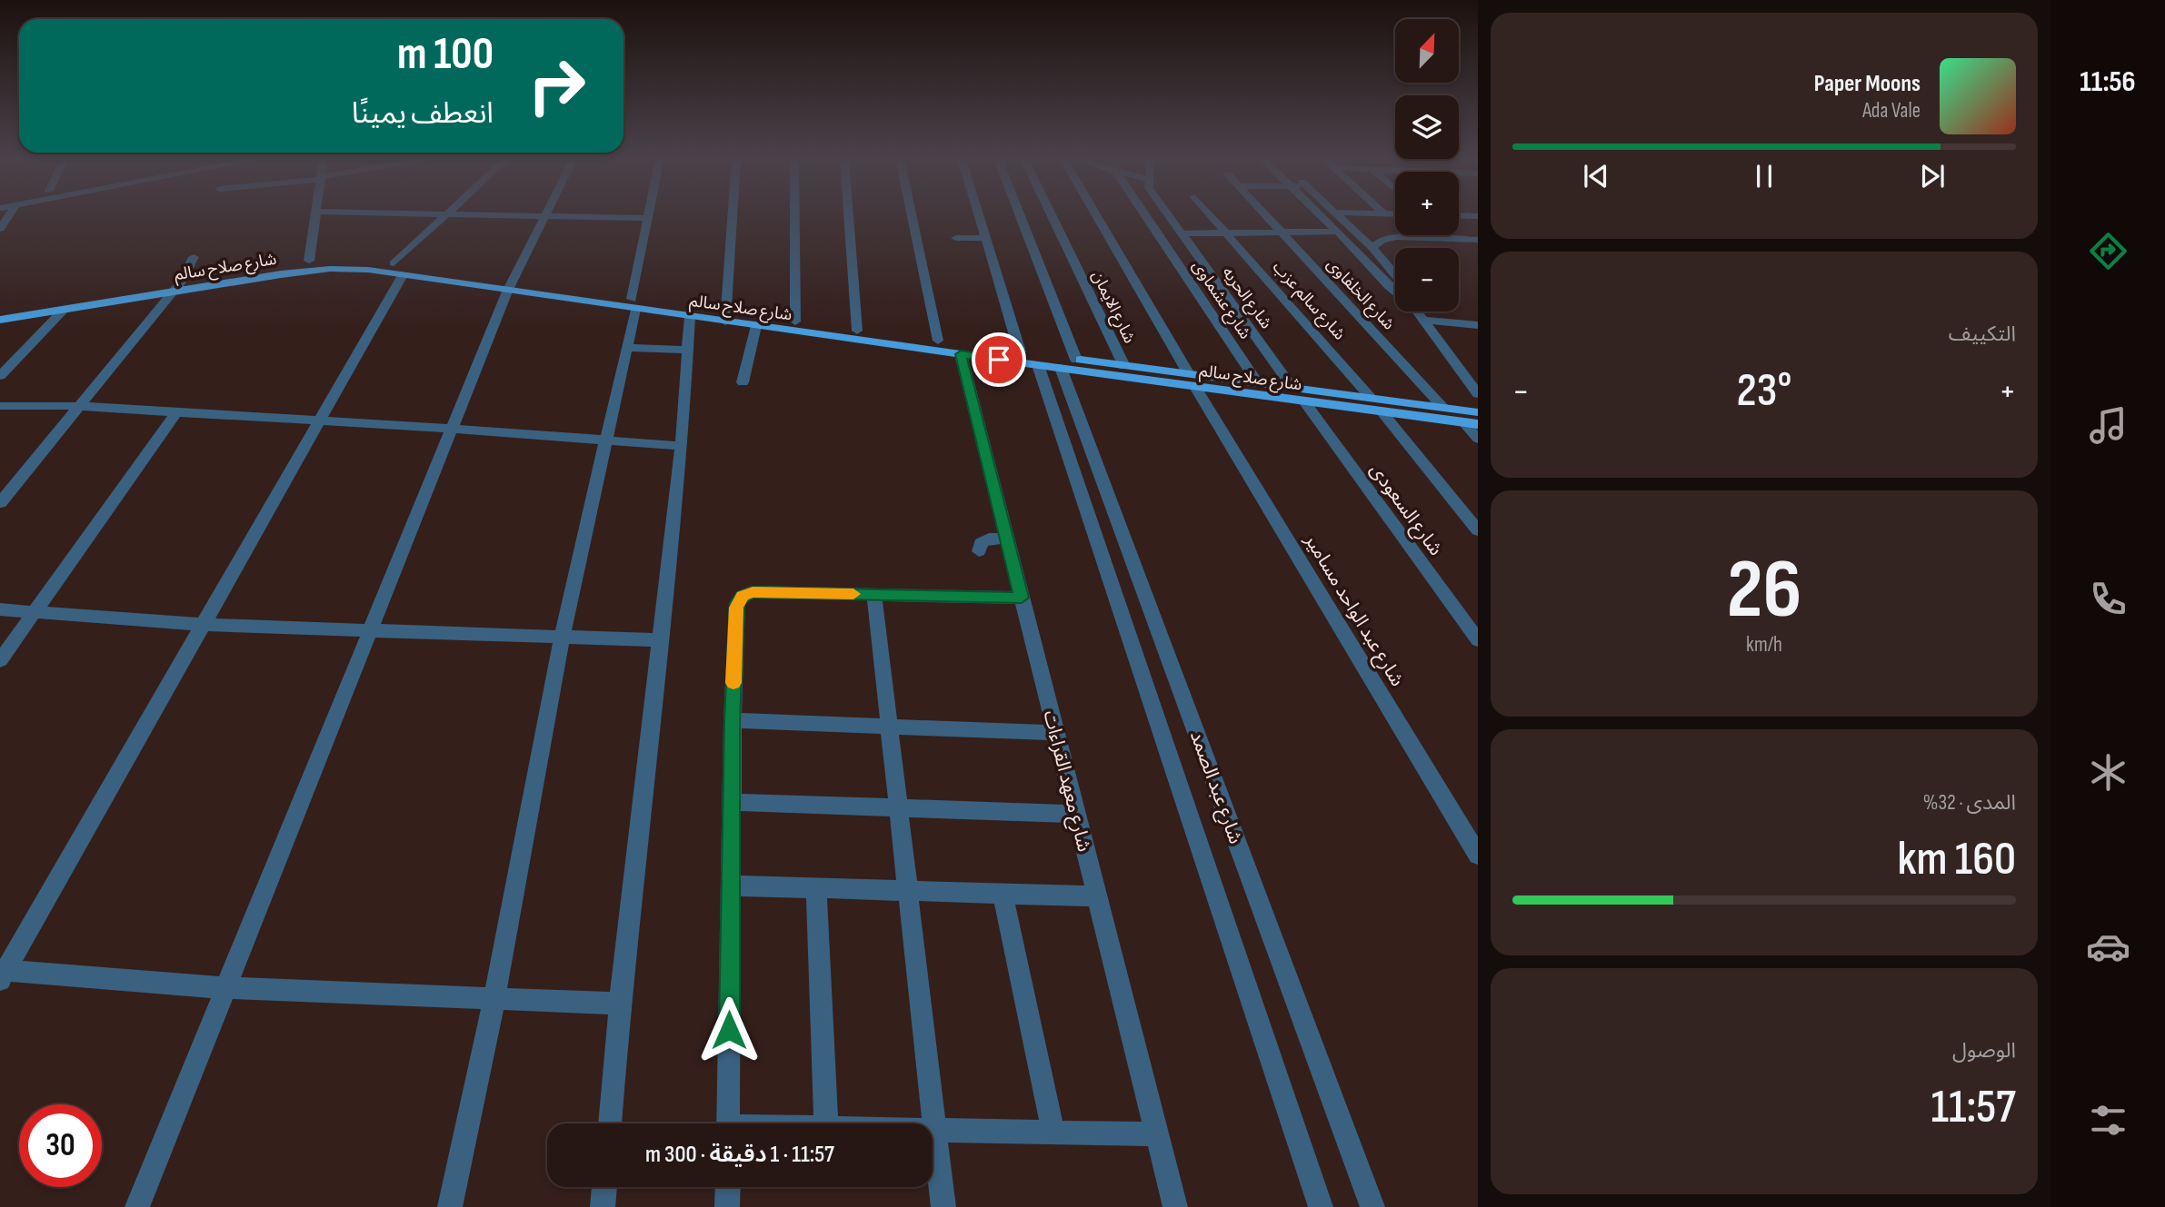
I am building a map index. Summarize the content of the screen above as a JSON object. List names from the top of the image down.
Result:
{
  "streets": {
    "main road": ["شارع صلاح سالم"],
    "street": [
      "شارع الخلفاوى",
      "شارع الحريه",
      "شارع عشماوى",
      "شارع سالم عزب",
      "شارع الايمان",
      "شارع السعودى",
      "شارع عبد الواحد مسامير",
      "شارع معهد القراءات",
      "شارع عبد الصمد"
    ]
  },
  "crossings": [
    ["شارع صلاح سالم", "شارع الخلفاوى"],
    ["شارع صلاح سالم", "شارع الحريه"],
    ["شارع صلاح سالم", "شارع عشماوى"],
    ["شارع صلاح سالم", "شارع سالم عزب"],
    ["شارع صلاح سالم", "شارع الايمان"],
    ["شارع صلاح سالم", "شارع السعودى"],
    ["شارع صلاح سالم", "شارع عبد الواحد مسامير"],
    ["شارع صلاح سالم", "شارع معهد القراءات"],
    ["شارع صلاح سالم", "شارع عبد الصمد"]
  ],
  "north": "top right",
  "page": {
    "tabs": "11:56",
    "map_buttons": ["+", "−"],
    "turn": ["100 m", "انعطف يمينًا"],
    "song": ["Paper Moons", "Ada Vale"],
    "tile": [
      "التكييف",
      ["26", "km/h"],
      ["المدى · 32%", "160 km"],
      ["الوصول", "11:57"]
    ],
    "heat": ["−", "23°", "+"],
    "limit": "30",
    "trip": "11:57 · 1 دقيقة · 300 m"
  }
}
